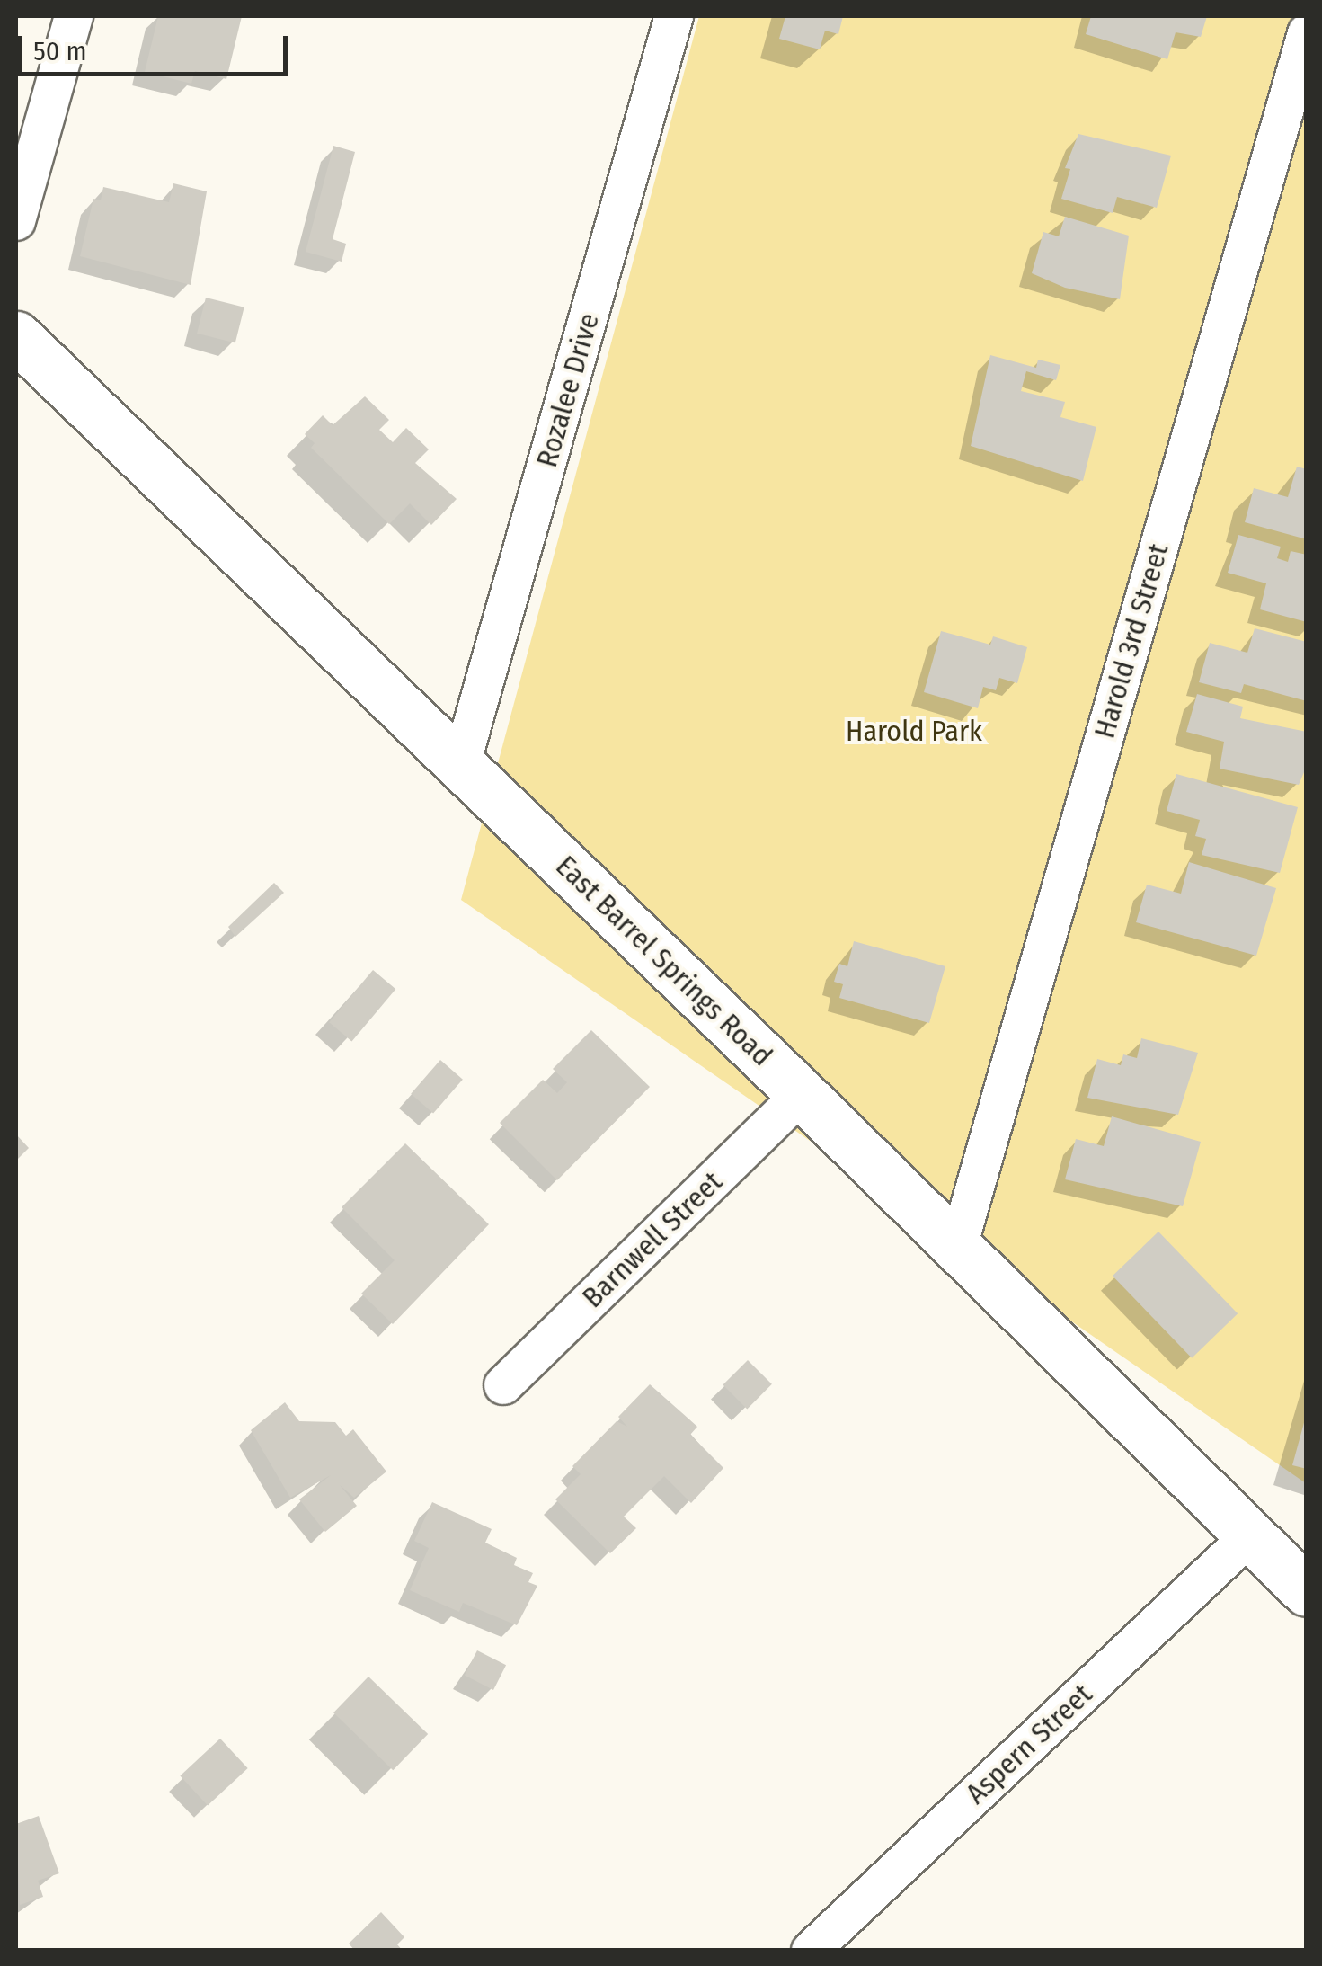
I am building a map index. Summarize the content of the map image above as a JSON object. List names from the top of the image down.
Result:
{
  "streets": {
    "street": [
      "Rozalee Drive",
      "Harold 3rd Street",
      "East Barrel Springs Road",
      "Barnwell Street",
      "Aspern Street"
    ]
  },
  "crossings": [
    ["Rozalee Drive", "East Barrel Springs Road"],
    ["Harold 3rd Street", "East Barrel Springs Road"],
    ["East Barrel Springs Road", "Barnwell Street"],
    ["East Barrel Springs Road", "Aspern Street"]
  ],
  "parks": ["Harold Park"],
  "scale_bar": "50 m"
}
